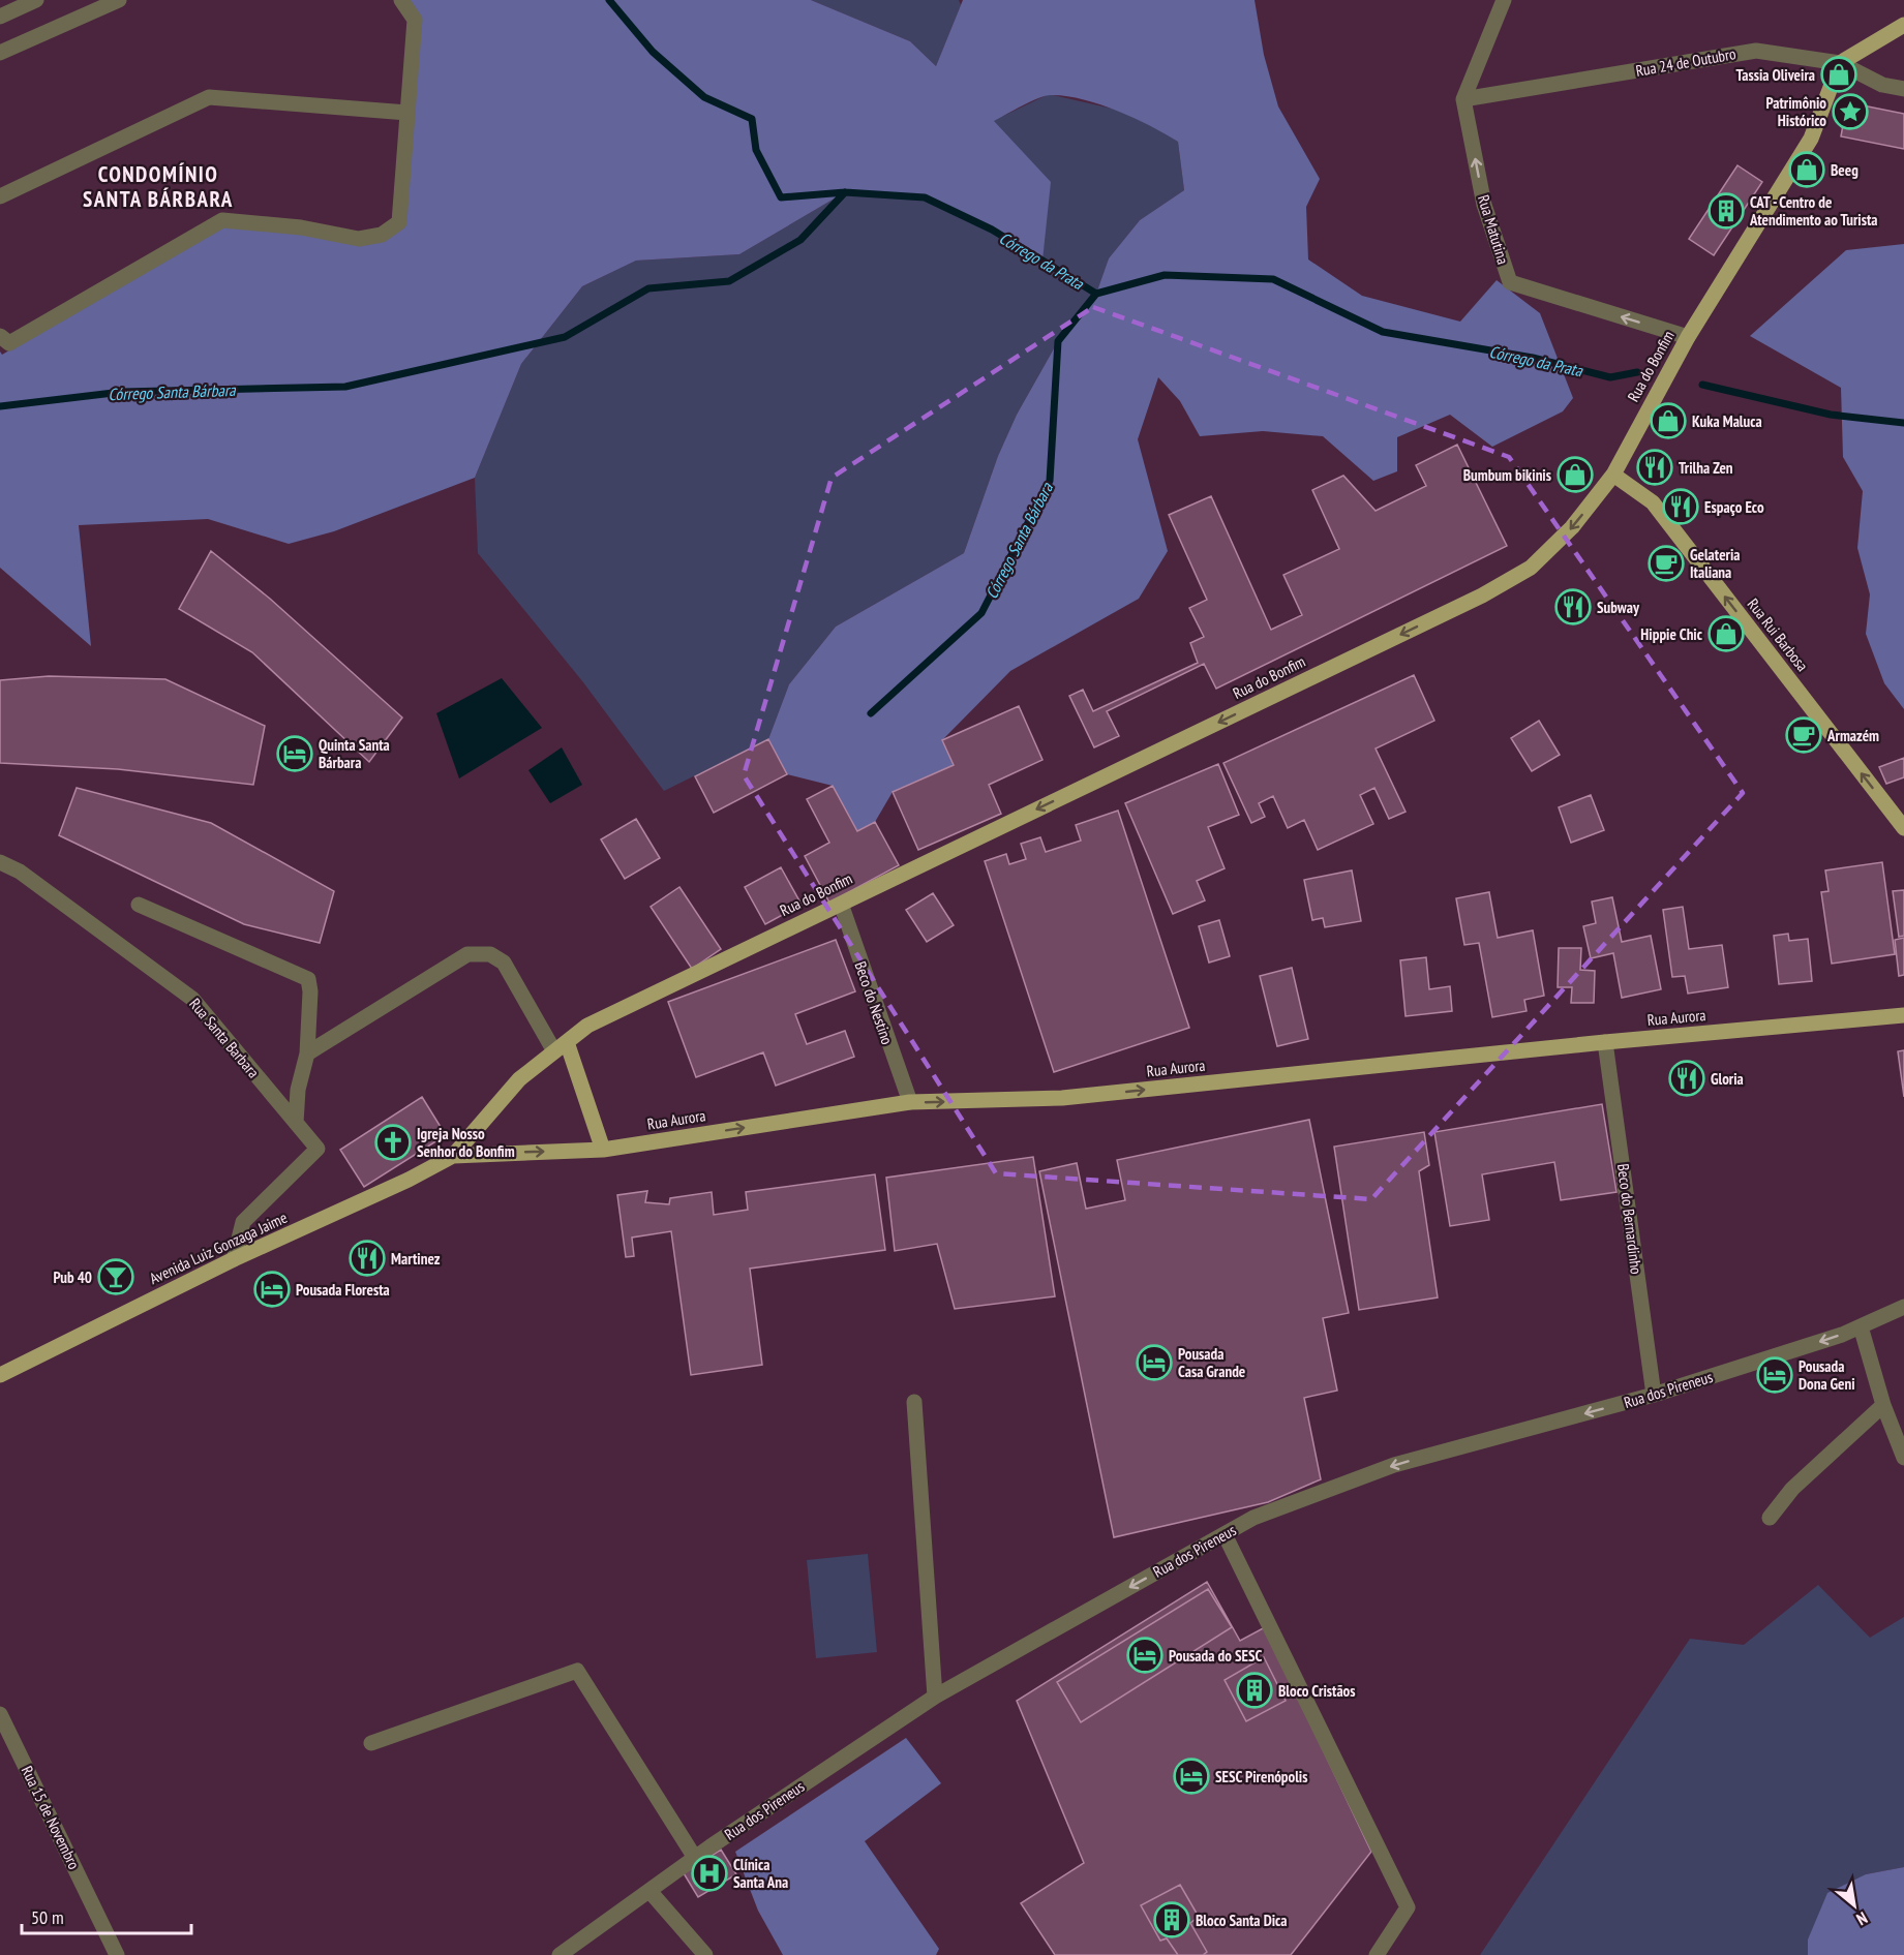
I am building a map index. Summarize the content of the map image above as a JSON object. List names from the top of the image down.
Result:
{
  "streets": {
    "main road": [
      "Rua do Bonfim",
      "Rua Rui Barbosa",
      "Rua Aurora",
      "Avenida Luiz Gonzaga Jaime"
    ],
    "street": [
      "Rua 24 de Outubro",
      "Rua Matutina",
      "Beco do Nestino",
      "Rua Santa Barbara",
      "Beco do Bernardinho",
      "Rua dos Pireneus",
      "Rua 15 de Novembro"
    ]
  },
  "crossings": [
    ["Rua 24 de Outubro", "Rua Matutina"],
    ["Rua 24 de Outubro", "Rua do Bonfim"],
    ["Rua Matutina", "Rua do Bonfim"],
    ["Rua do Bonfim", "Rua Rui Barbosa"],
    ["Rua do Bonfim", "Beco do Nestino"],
    ["Rua do Bonfim", "Rua Aurora"],
    ["Rua do Bonfim", "Avenida Luiz Gonzaga Jaime"],
    ["Beco do Nestino", "Rua Aurora"],
    ["Rua Aurora", "Beco do Bernardinho"],
    ["Rua Aurora", "Avenida Luiz Gonzaga Jaime"],
    ["Rua Santa Barbara", "Avenida Luiz Gonzaga Jaime"],
    ["Beco do Bernardinho", "Rua dos Pireneus"]
  ],
  "one_way": [
    "Rua Matutina",
    "Rua do Bonfim",
    "Rua Rui Barbosa",
    "Rua Aurora",
    "Rua dos Pireneus"
  ],
  "districts": ["CONDOMÍNIO SANTA BÁRBARA"],
  "water": ["Córrego da Prata", "Córrego Santa Bárbara"],
  "places": {
    "shop": [
      "Tassia Oliveira",
      "Beeg",
      "Kuka Maluca",
      "Bumbum bikinis",
      "Hippie Chic"
    ],
    "place": ["Patrimônio Histórico"],
    "building": ["CAT - Centro de Atendimento ao Turista", "Bloco Cristãos", "Bloco Santa Dica"],
    "restaurant": [
      "Trilha Zen",
      "Espaço Eco",
      "Subway",
      "Gloria",
      "Martinez"
    ],
    "cafe": ["Gelateria Italiana", "Armazém"],
    "hotel": [
      "Quinta Santa Bárbara",
      "Pousada Floresta",
      "Pousada Casa Grande",
      "Pousada Dona Geni",
      "Pousada do SESC",
      "SESC Pirenópolis"
    ],
    "church": ["Igreja Nosso Senhor do Bonfim"],
    "bar": ["Pub 40"],
    "hospital": ["Clínica Santa Ana"]
  },
  "scale_bar": "50 m",
  "north": "bottom right"
}
